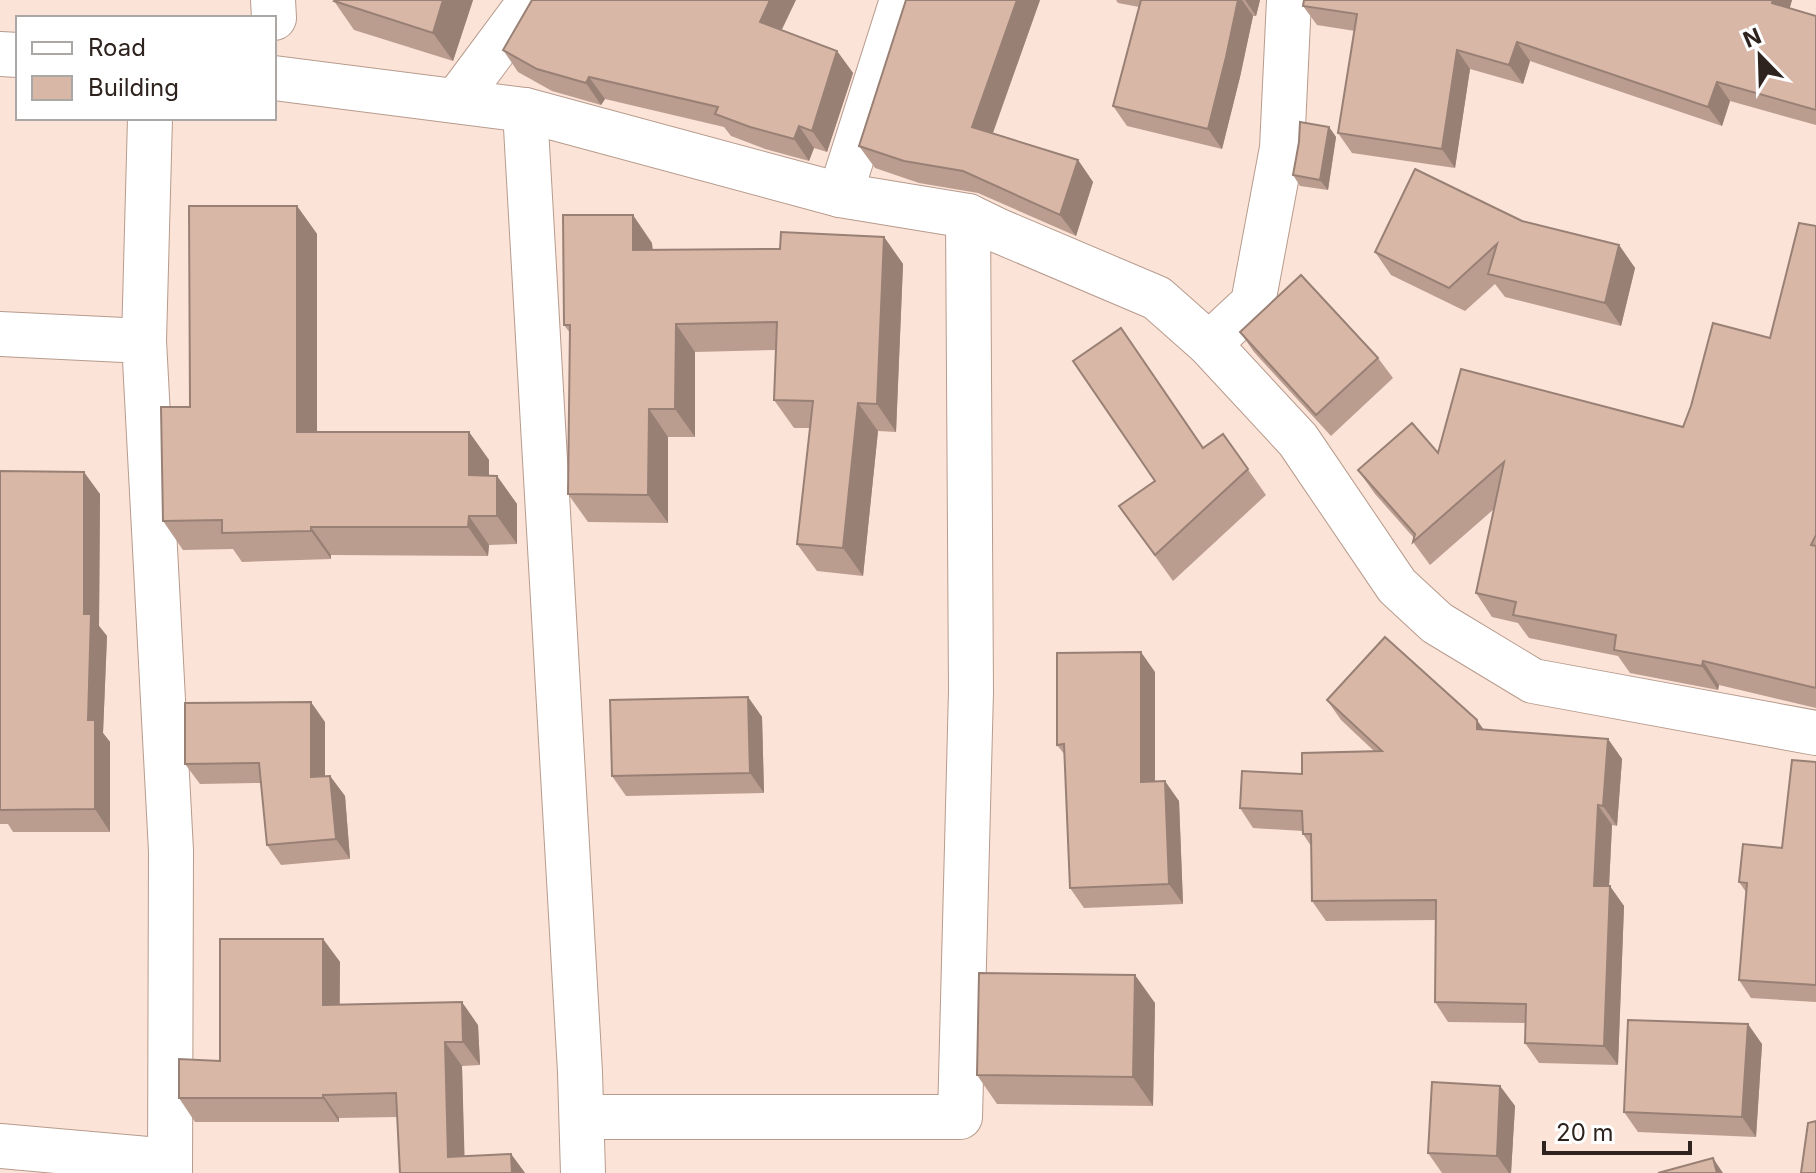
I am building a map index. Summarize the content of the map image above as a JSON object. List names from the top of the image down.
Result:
{
  "legend": ["Road", "Building"],
  "scale_bar": "20 m",
  "north": "top left"
}
